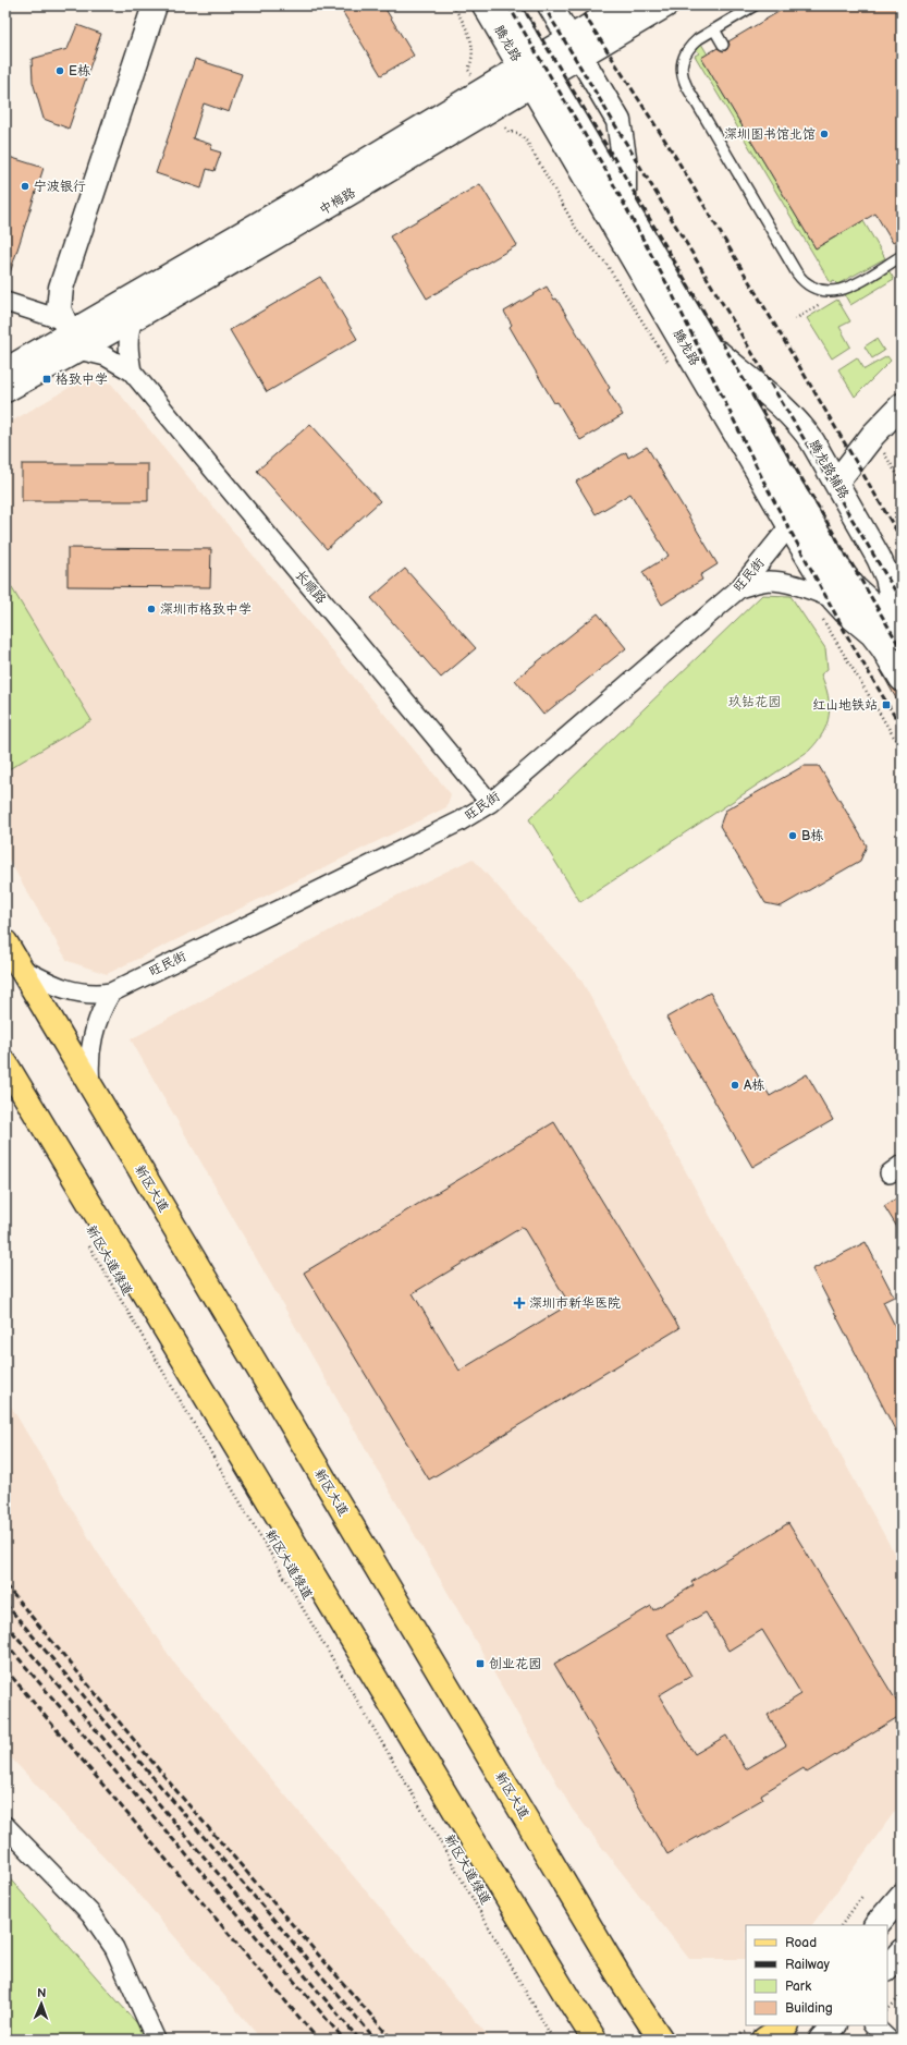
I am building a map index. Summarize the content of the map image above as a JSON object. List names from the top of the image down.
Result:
{
  "streets": {
    "main road": [
      "腾龙路",
      "中梅路",
      "腾龙路辅路",
      "新区大道"
    ],
    "street": ["旺民街", "长顺路"],
    "path": ["新区大道绿道"]
  },
  "crossings": [
    ["腾龙路", "中梅路"],
    ["腾龙路", "腾龙路辅路"],
    ["腾龙路", "旺民街"],
    ["旺民街", "长顺路"]
  ],
  "parks": ["玖钻花园"],
  "places": {
    "other": [
      "E栋",
      "深圳图书馆北馆",
      "宁波银行",
      "深圳市格致中学",
      "B栋",
      "A栋"
    ],
    "transit": ["格致中学", "红山地铁站", "创业花园"],
    "health": ["深圳市新华医院"]
  },
  "legend": [
    "Road",
    "Railway",
    "Park",
    "Building"
  ],
  "north": "top"
}
